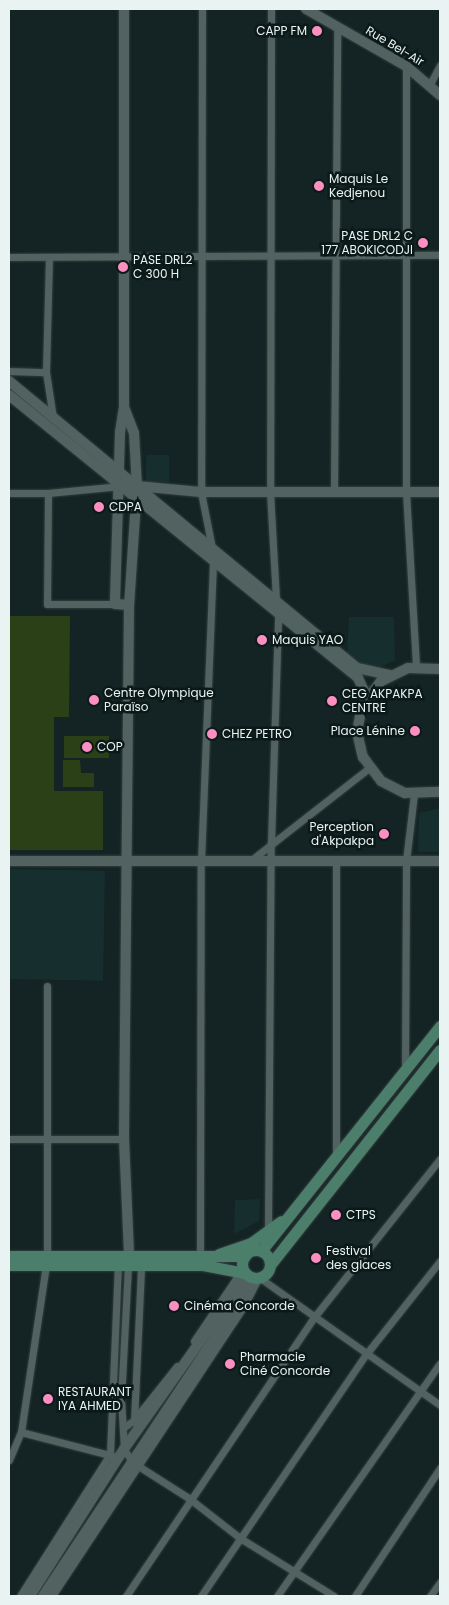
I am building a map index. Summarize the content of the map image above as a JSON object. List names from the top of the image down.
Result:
{
  "streets": {
    "street": ["Rue Bel-Air"]
  },
  "places": [
    "CAPP FM",
    "Maquis Le Kedjenou",
    "PASE DRL2 C 177 ABOKICODJI",
    "PASE DRL2 C 300 H",
    "CDPA",
    "Maquis YAO",
    "Centre Olympique Paraïso",
    "CEG AKPAKPA CENTRE",
    "Place Lénine",
    "CHEZ PETRO",
    "COP",
    "Perception d'Akpakpa",
    "CTPS",
    "Festival des glaces",
    "Cinéma Concorde",
    "Pharmacie Ciné Concorde",
    "RESTAURANT IYA AHMED"
  ]
}
